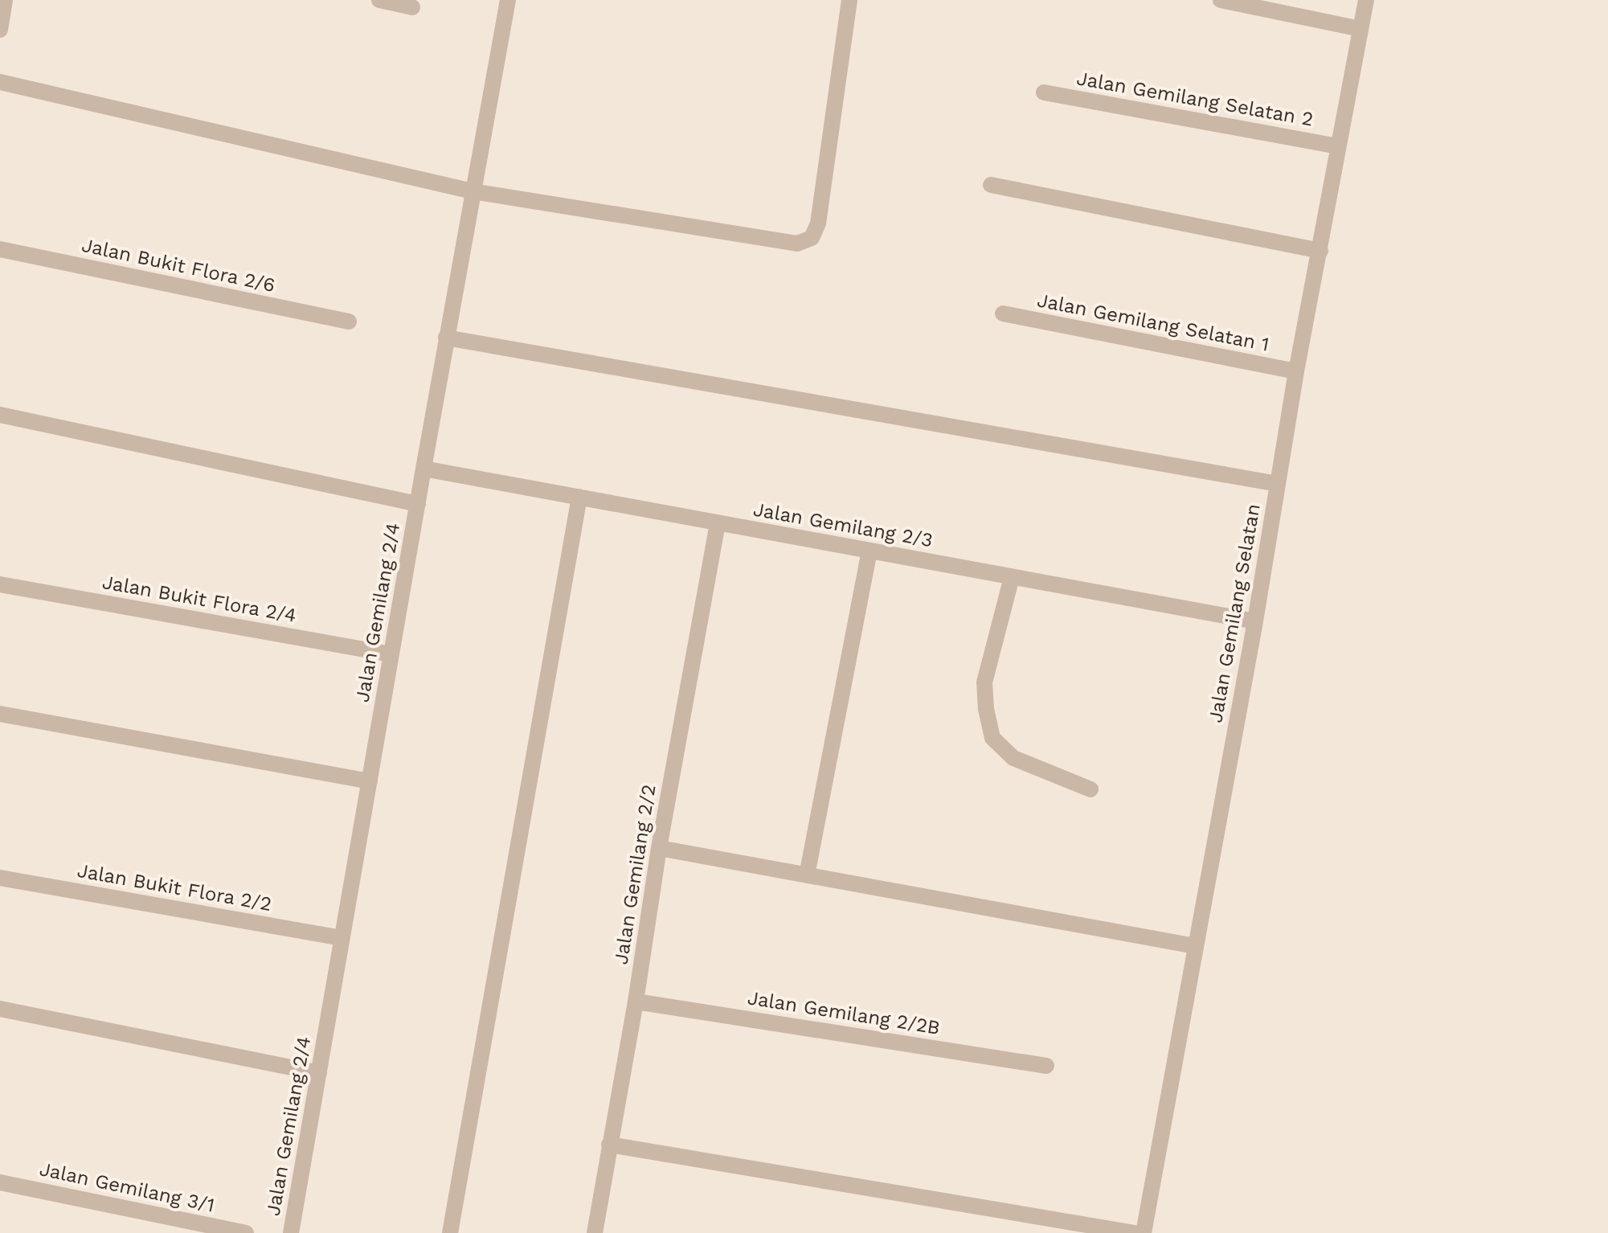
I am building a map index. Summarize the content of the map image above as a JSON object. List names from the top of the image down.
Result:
{
  "streets": {
    "street": [
      "Jalan Gemilang Selatan 2",
      "Jalan Bukit Flora 2/6",
      "Jalan Gemilang Selatan 1",
      "Jalan Gemilang 2/3",
      "Jalan Bukit Flora 2/4",
      "Jalan Gemilang 2/4",
      "Jalan Gemilang Selatan",
      "Jalan Gemilang 2/2",
      "Jalan Bukit Flora 2/2",
      "Jalan Gemilang 2/2B",
      "Jalan Gemilang 3/1"
    ]
  },
  "crossings": [
    ["Jalan Gemilang Selatan 2", "Jalan Gemilang Selatan"],
    ["Jalan Gemilang Selatan 1", "Jalan Gemilang Selatan"],
    ["Jalan Gemilang 2/3", "Jalan Gemilang 2/4"],
    ["Jalan Gemilang 2/3", "Jalan Gemilang Selatan"],
    ["Jalan Gemilang 2/3", "Jalan Gemilang 2/2"],
    ["Jalan Bukit Flora 2/4", "Jalan Gemilang 2/4"],
    ["Jalan Gemilang 2/4", "Jalan Bukit Flora 2/2"],
    ["Jalan Gemilang 2/2", "Jalan Gemilang 2/2B"]
  ]
}
